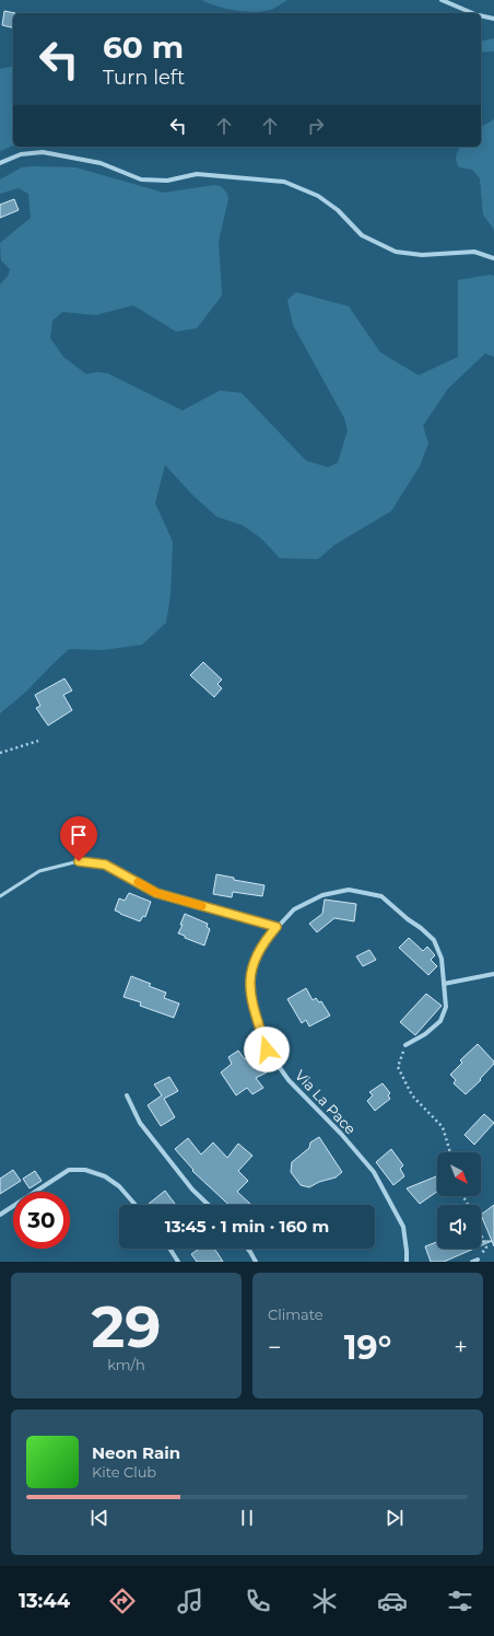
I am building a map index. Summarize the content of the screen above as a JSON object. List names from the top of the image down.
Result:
{
  "streets": {
    "street": ["Via La Pace"]
  },
  "north": "bottom right",
  "page": {
    "turn": ["60 m", "Turn left"],
    "limit": "30",
    "trip": "13:45 · 1 min · 160 m",
    "tile": [
      ["29", "km/h"],
      "Climate"
    ],
    "heat": ["−", "19°", "+"],
    "song": ["Neon Rain", "Kite Club"],
    "tabs": "13:44"
  }
}
